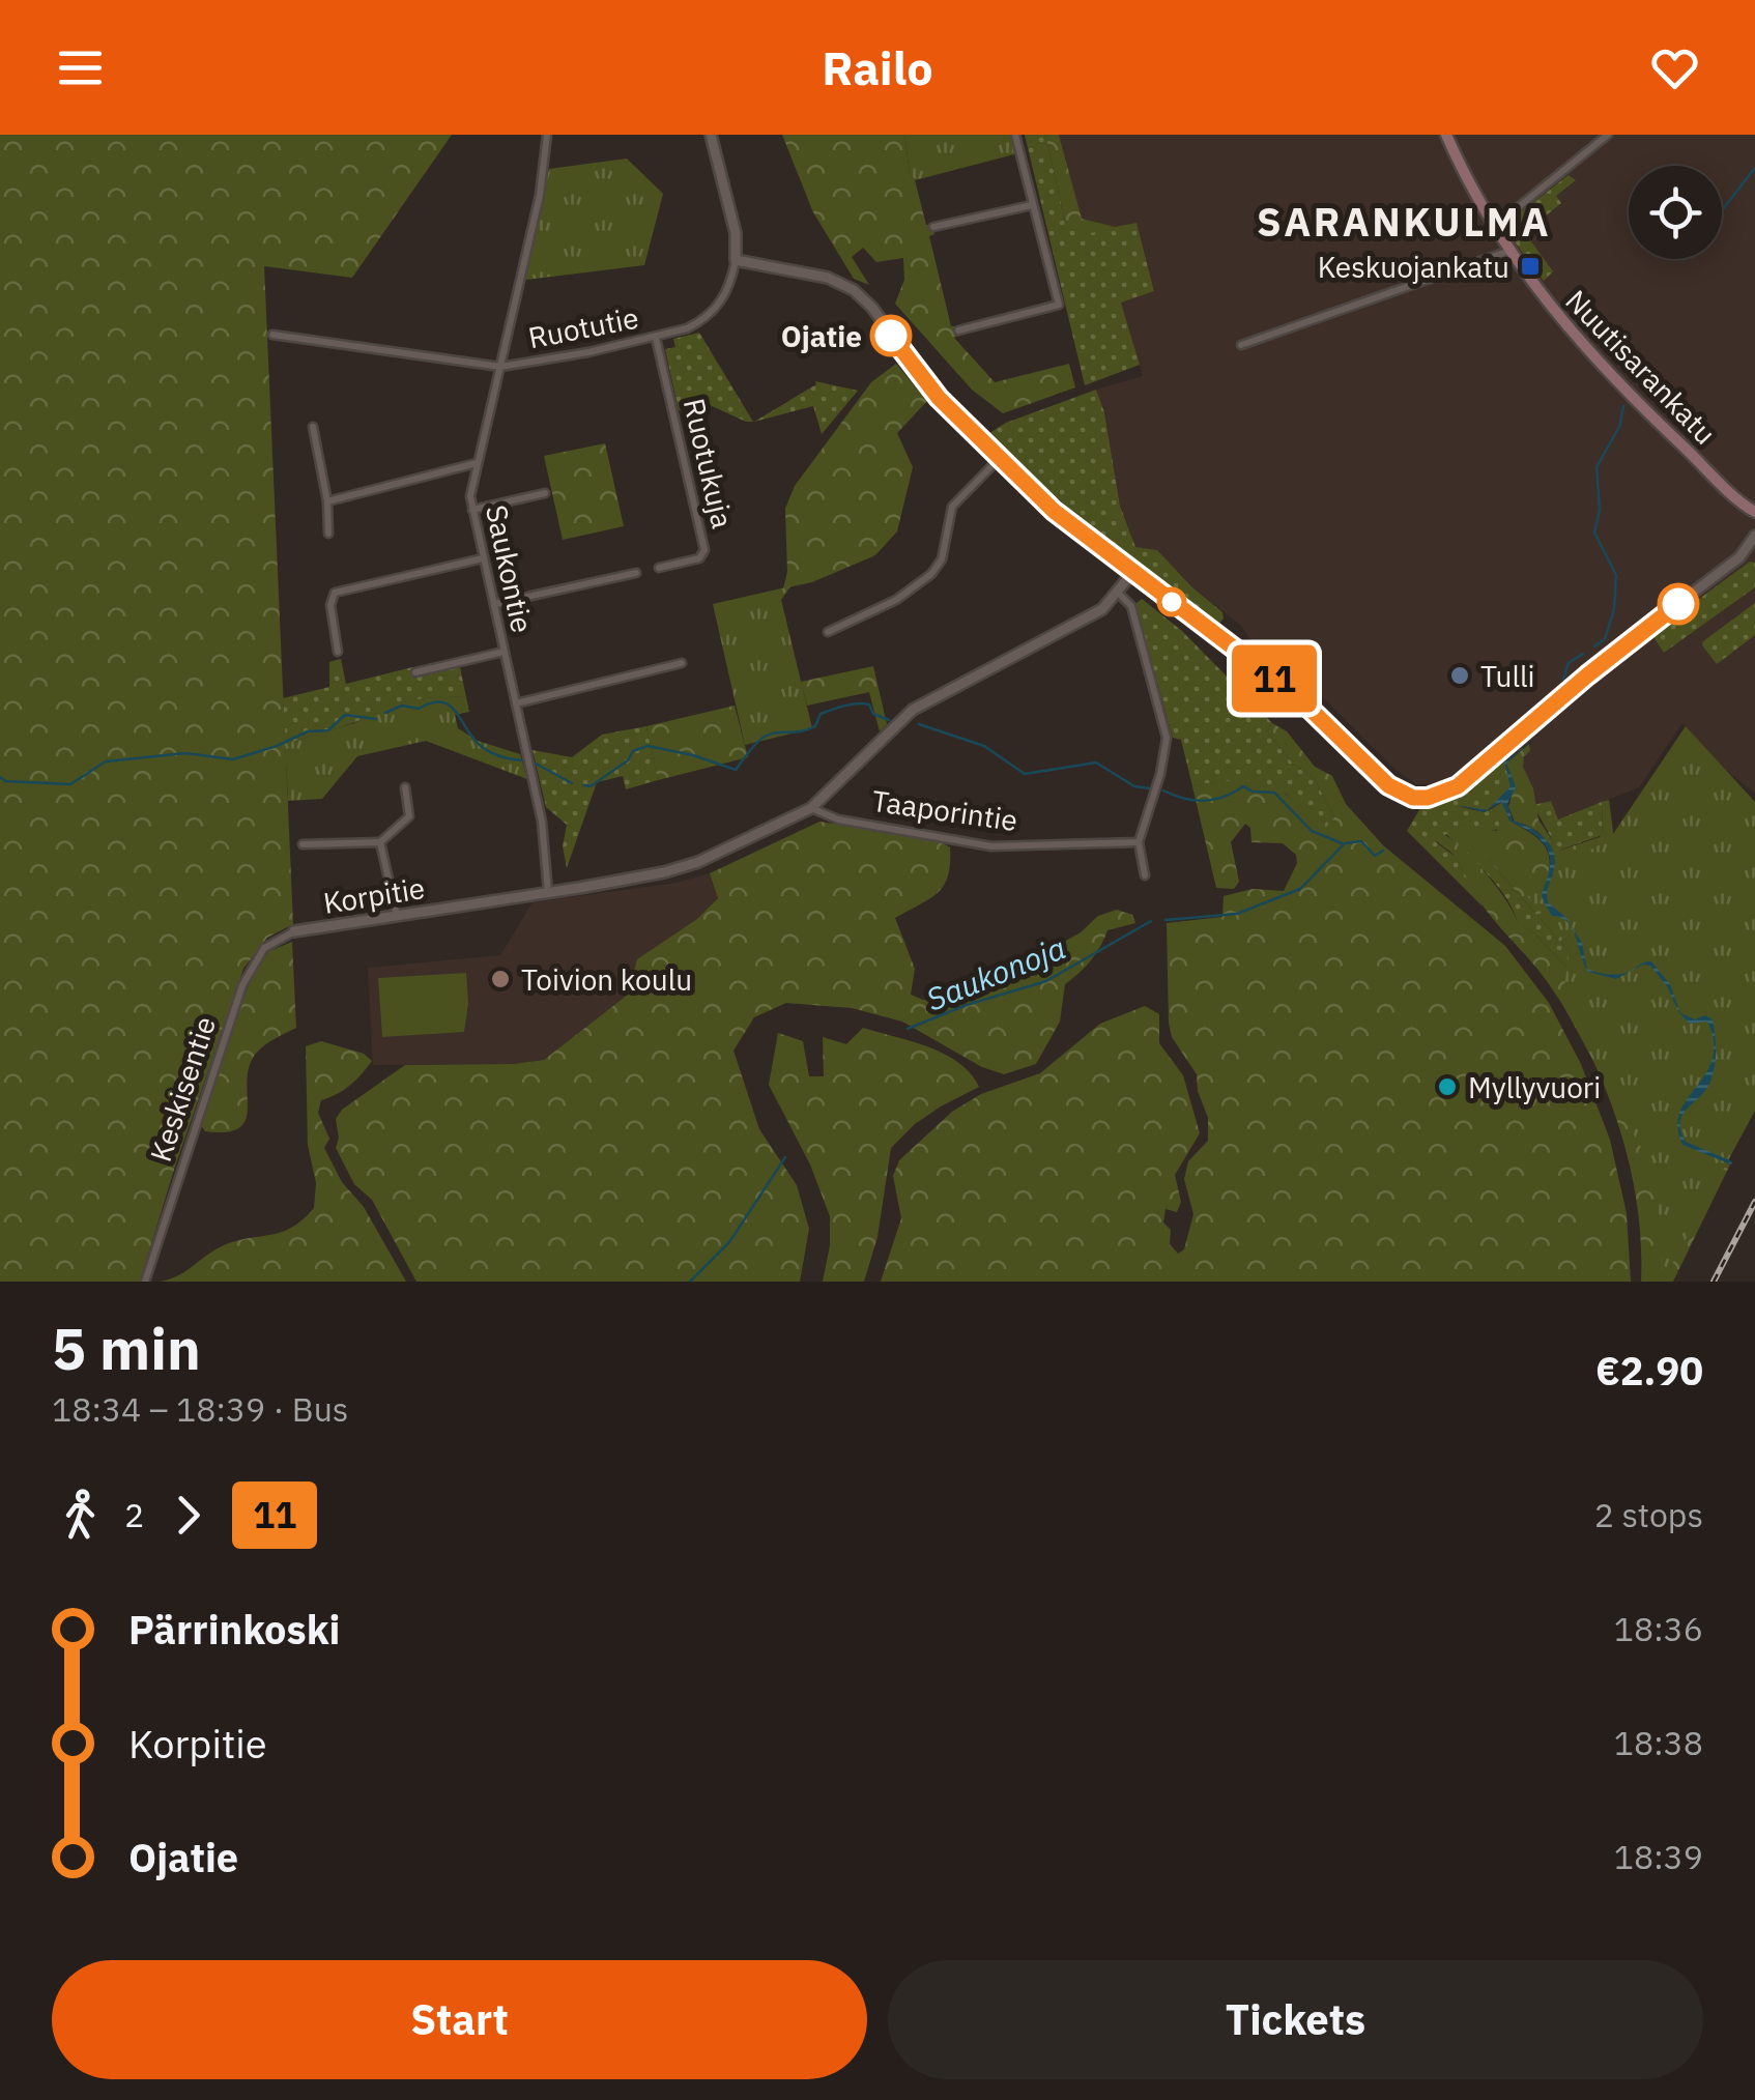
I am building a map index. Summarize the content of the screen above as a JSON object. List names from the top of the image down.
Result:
{
  "streets": {
    "main road": ["Nuutisarankatu"],
    "street": [
      "Ruotutie",
      "Ruotukuja",
      "Saukontie",
      "Taaporintie",
      "Korpitie",
      "Keskisentie"
    ]
  },
  "crossings": [
    ["Ruotutie", "Ruotukuja"],
    ["Ruotutie", "Saukontie"],
    ["Saukontie", "Korpitie"],
    ["Taaporintie", "Korpitie"],
    ["Korpitie", "Keskisentie"]
  ],
  "districts": ["SARANKULMA"],
  "water": ["Saukonoja"],
  "places": {
    "transit": ["Keskuojankatu"],
    "other": [
      "Ojatie",
      "Tulli",
      "Toivion koulu",
      "Myllyvuori"
    ]
  },
  "lines": ["bus line 11"],
  "page": {
    "header": "Railo",
    "on_map": "11",
    "heading": ["5 min", "18:34 – 18:39 · Bus", "€2.90"],
    "legs": ["2", "11", "2 stops"],
    "list": [
      {
        "name": "Pärrinkoski",
        "value": "18:36"
      },
      {
        "name": "Korpitie",
        "value": "18:38"
      },
      {
        "name": "Ojatie",
        "value": "18:39"
      }
    ],
    "buttons": ["Start", "Tickets"]
  }
}
